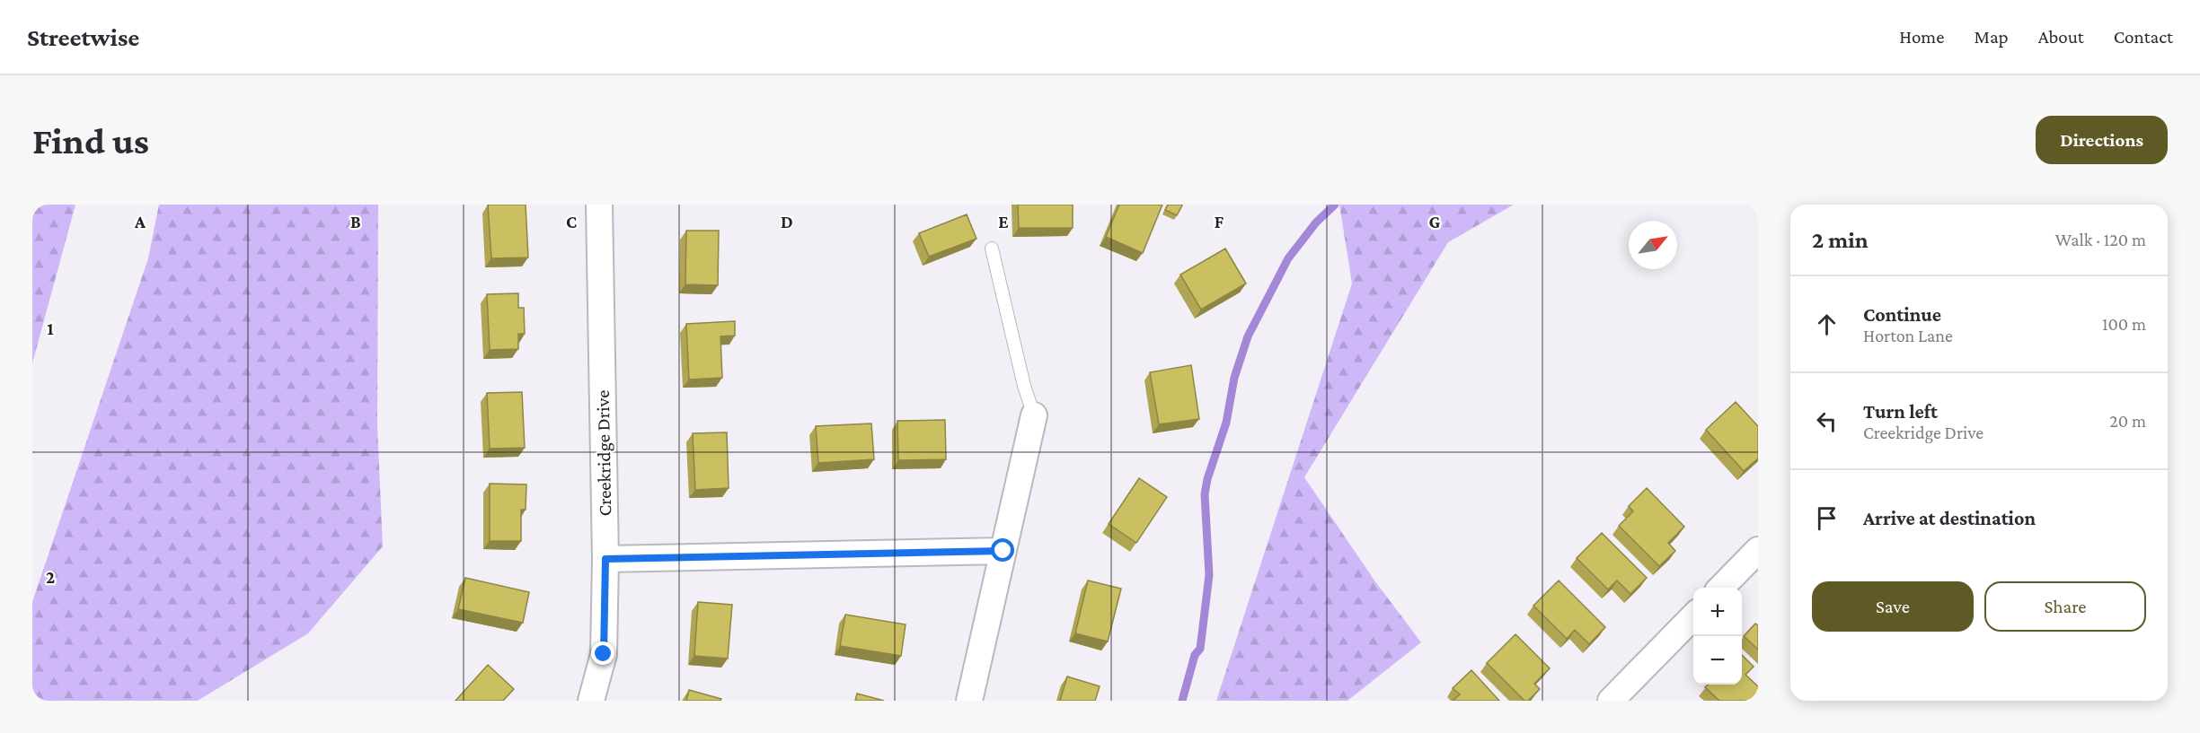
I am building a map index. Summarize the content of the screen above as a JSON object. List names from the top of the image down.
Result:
{
  "streets": {
    "street": ["Creekridge Drive"]
  },
  "north": "top right",
  "page": {
    "header": "Streetwise",
    "nav": [
      "Home",
      "Map",
      "About",
      "Contact"
    ],
    "buttons": [
      "Directions",
      ["Save", "Share"]
    ],
    "title": "Find us",
    "heading": ["2 min", "Walk · 120 m"],
    "list": [
      ["Continue", "Horton Lane", "100 m"],
      ["Turn left", "Creekridge Drive", "20 m"],
      "Arrive at destination"
    ],
    "map_buttons": ["+", "−"]
  },
  "grid": {
    "columns": [
      "A",
      "B",
      "C",
      "D",
      "E",
      "F",
      "G"
    ],
    "rows": ["1", "2"]
  }
}
